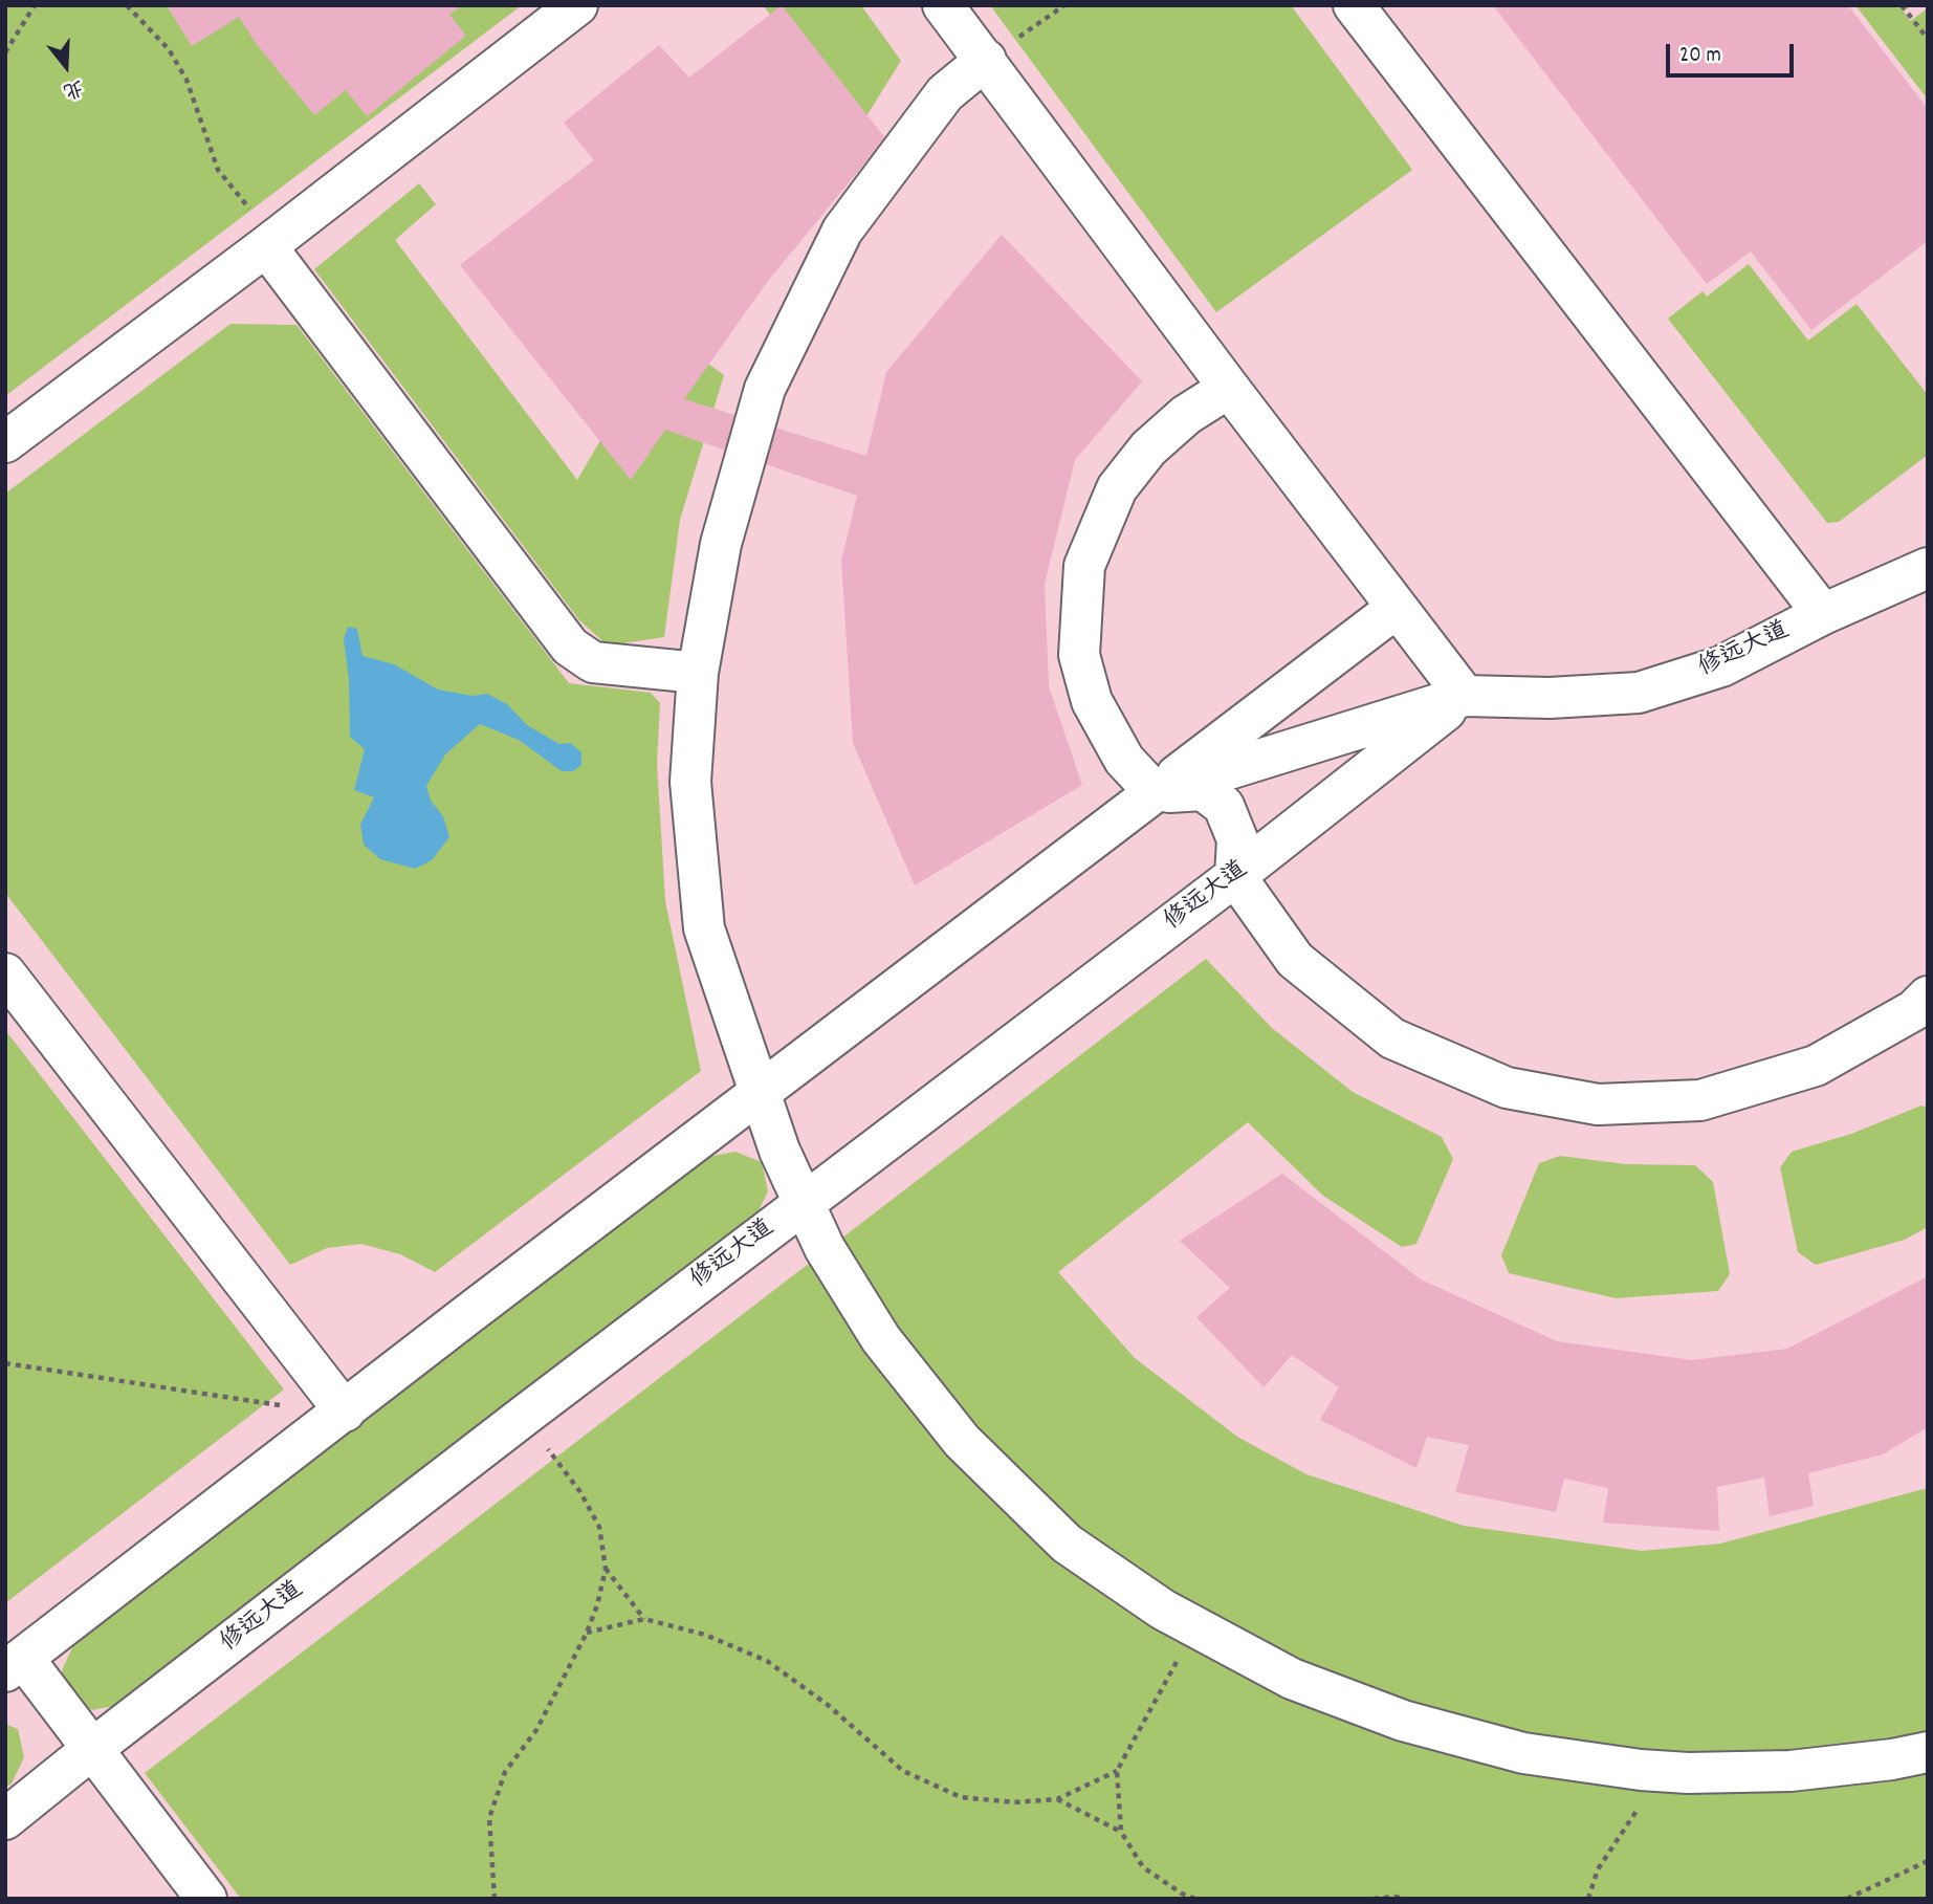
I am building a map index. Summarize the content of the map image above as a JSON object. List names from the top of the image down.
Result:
{
  "streets": {
    "street": ["修远大道"]
  },
  "scale_bar": "20 m",
  "north": "bottom"
}
